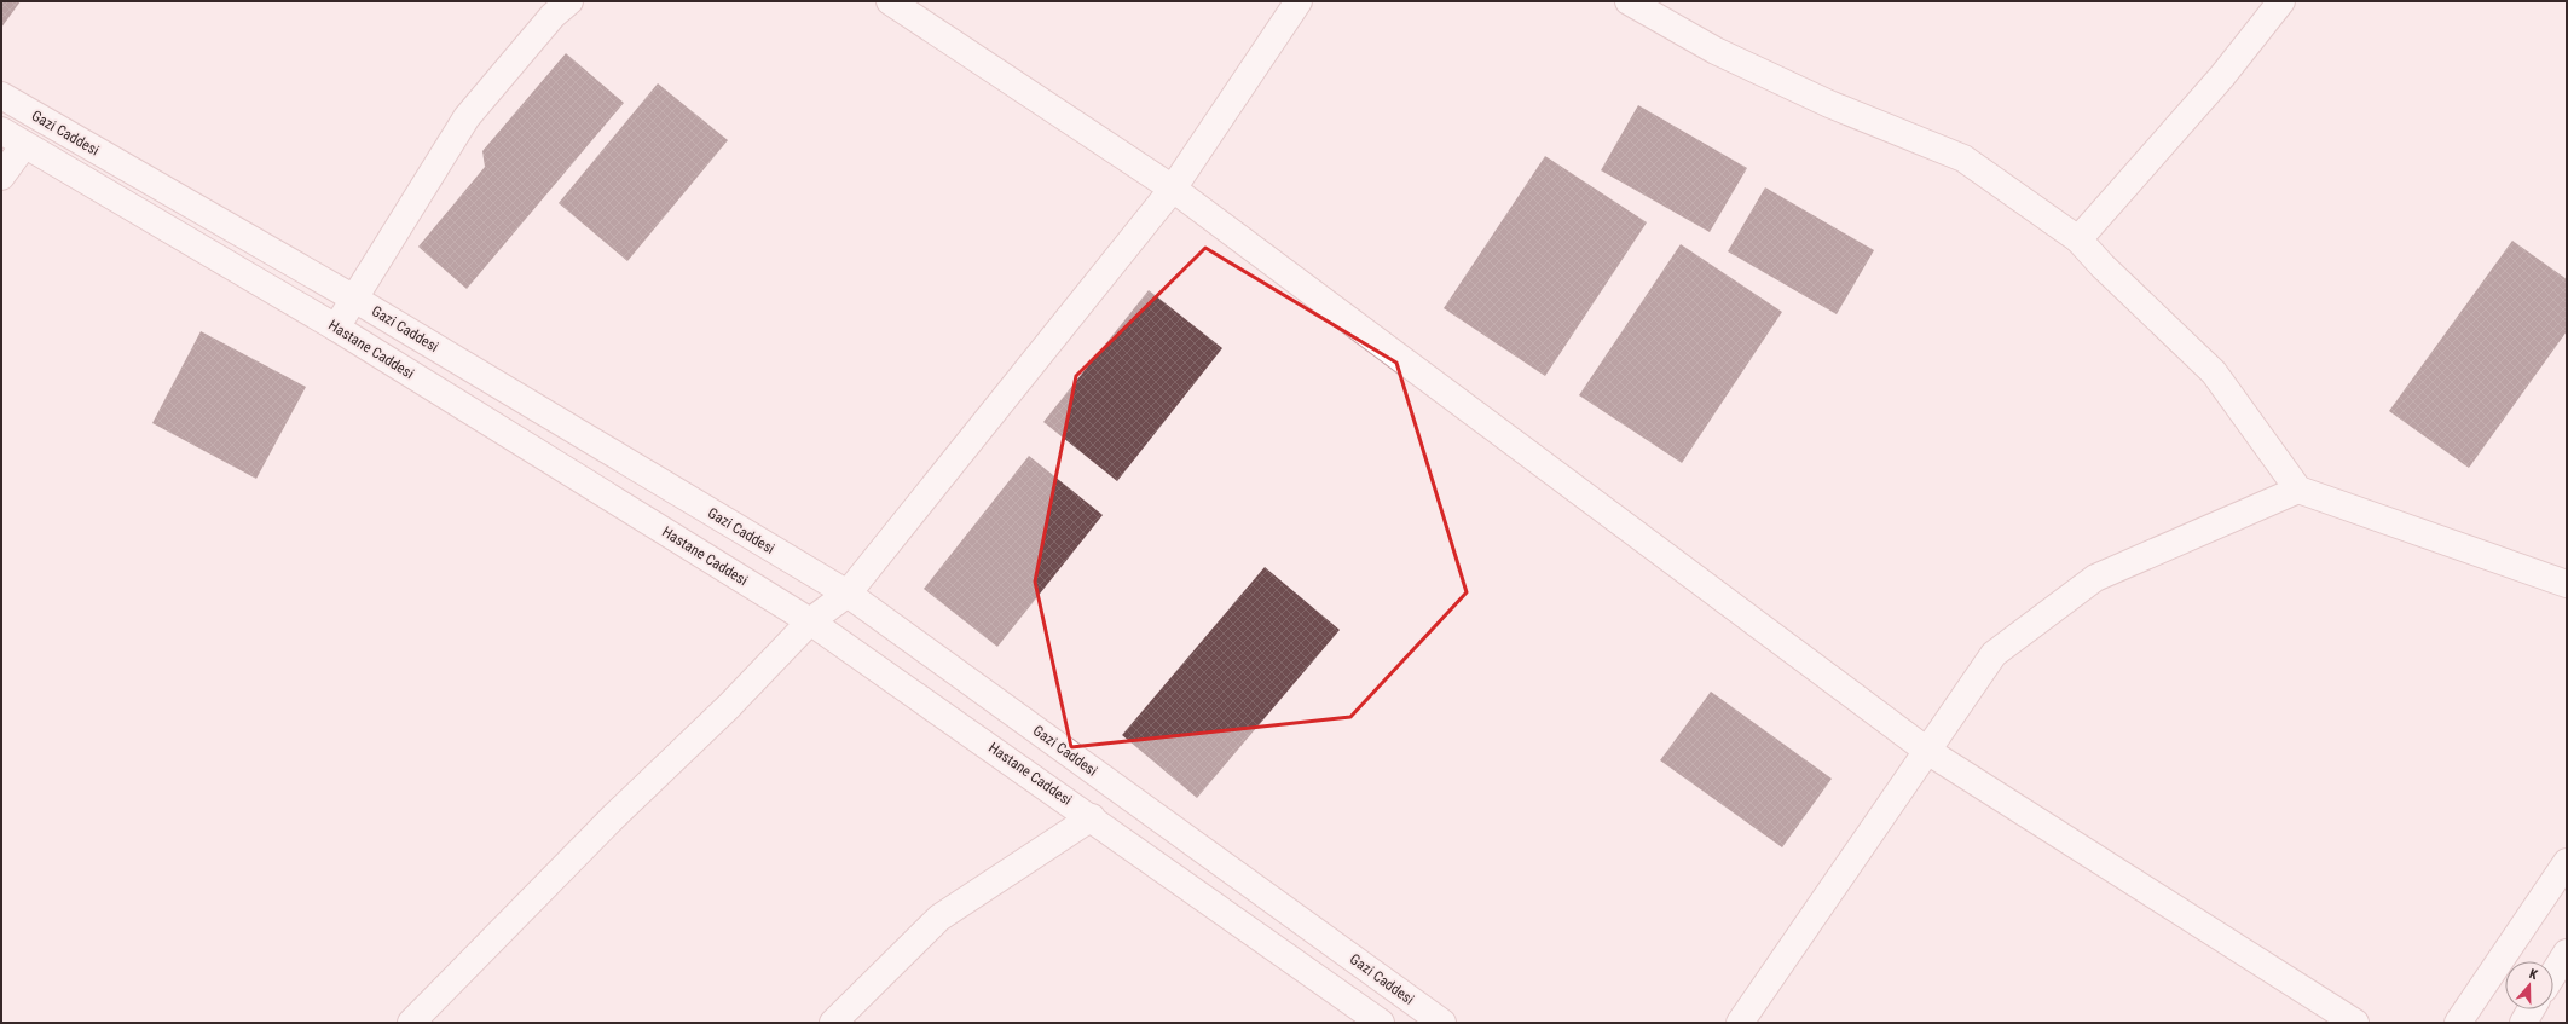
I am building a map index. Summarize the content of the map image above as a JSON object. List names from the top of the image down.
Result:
{
  "streets": {
    "street": ["Gazi Caddesi", "Hastane Caddesi"]
  },
  "north": "top"
}
